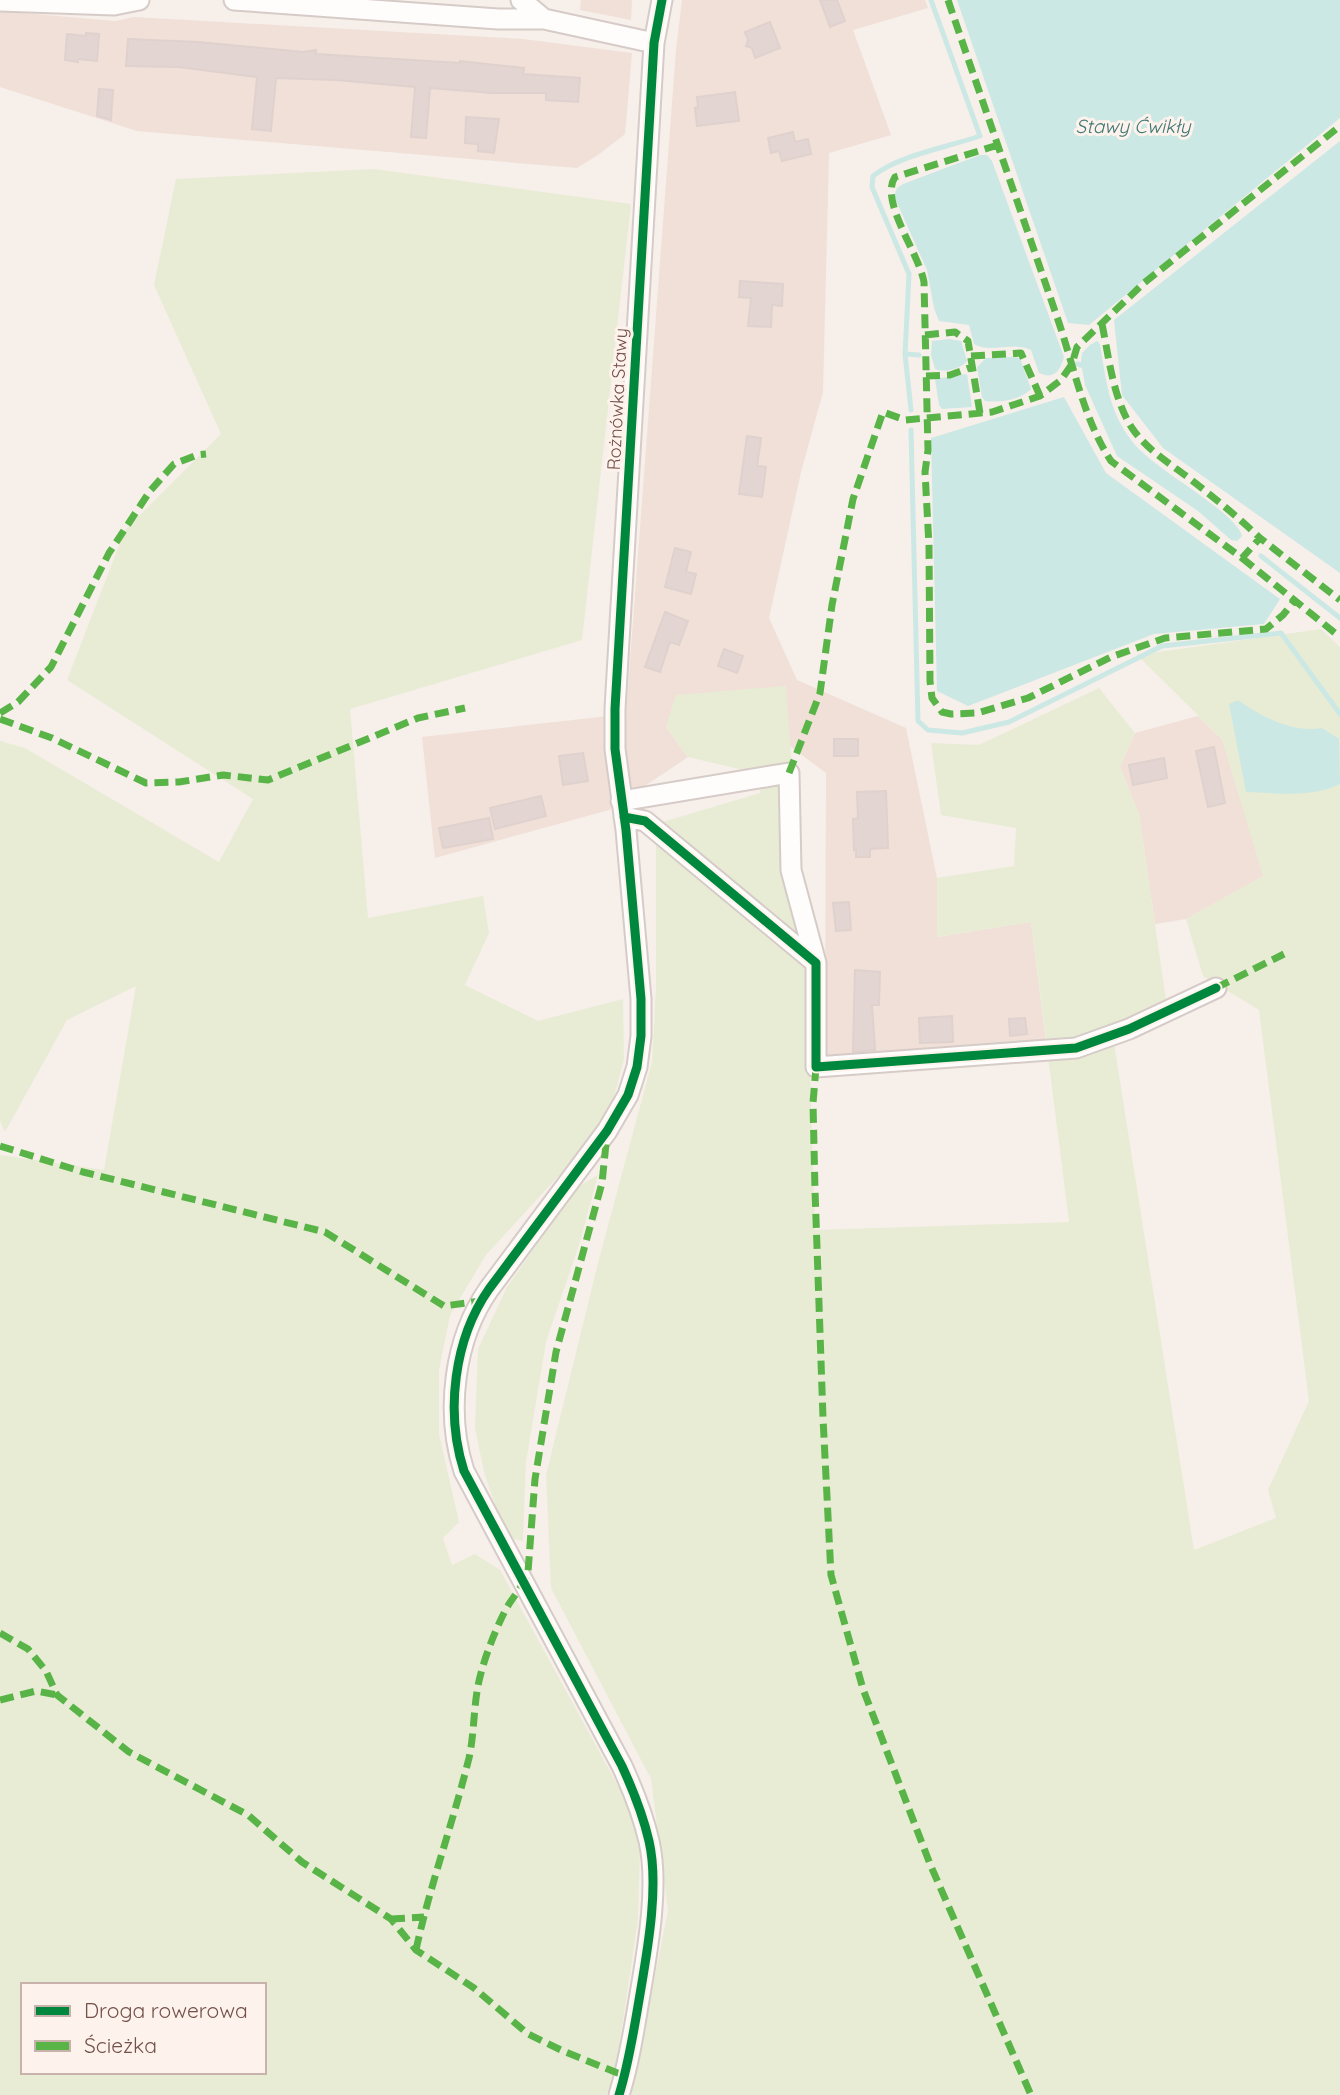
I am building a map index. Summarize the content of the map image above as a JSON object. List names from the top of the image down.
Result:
{
  "streets": {
    "street": ["Rożnówka Stawy"]
  },
  "water": ["Stawy Ćwikły"],
  "legend": ["Droga rowerowa", "Ścieżka"]
}
